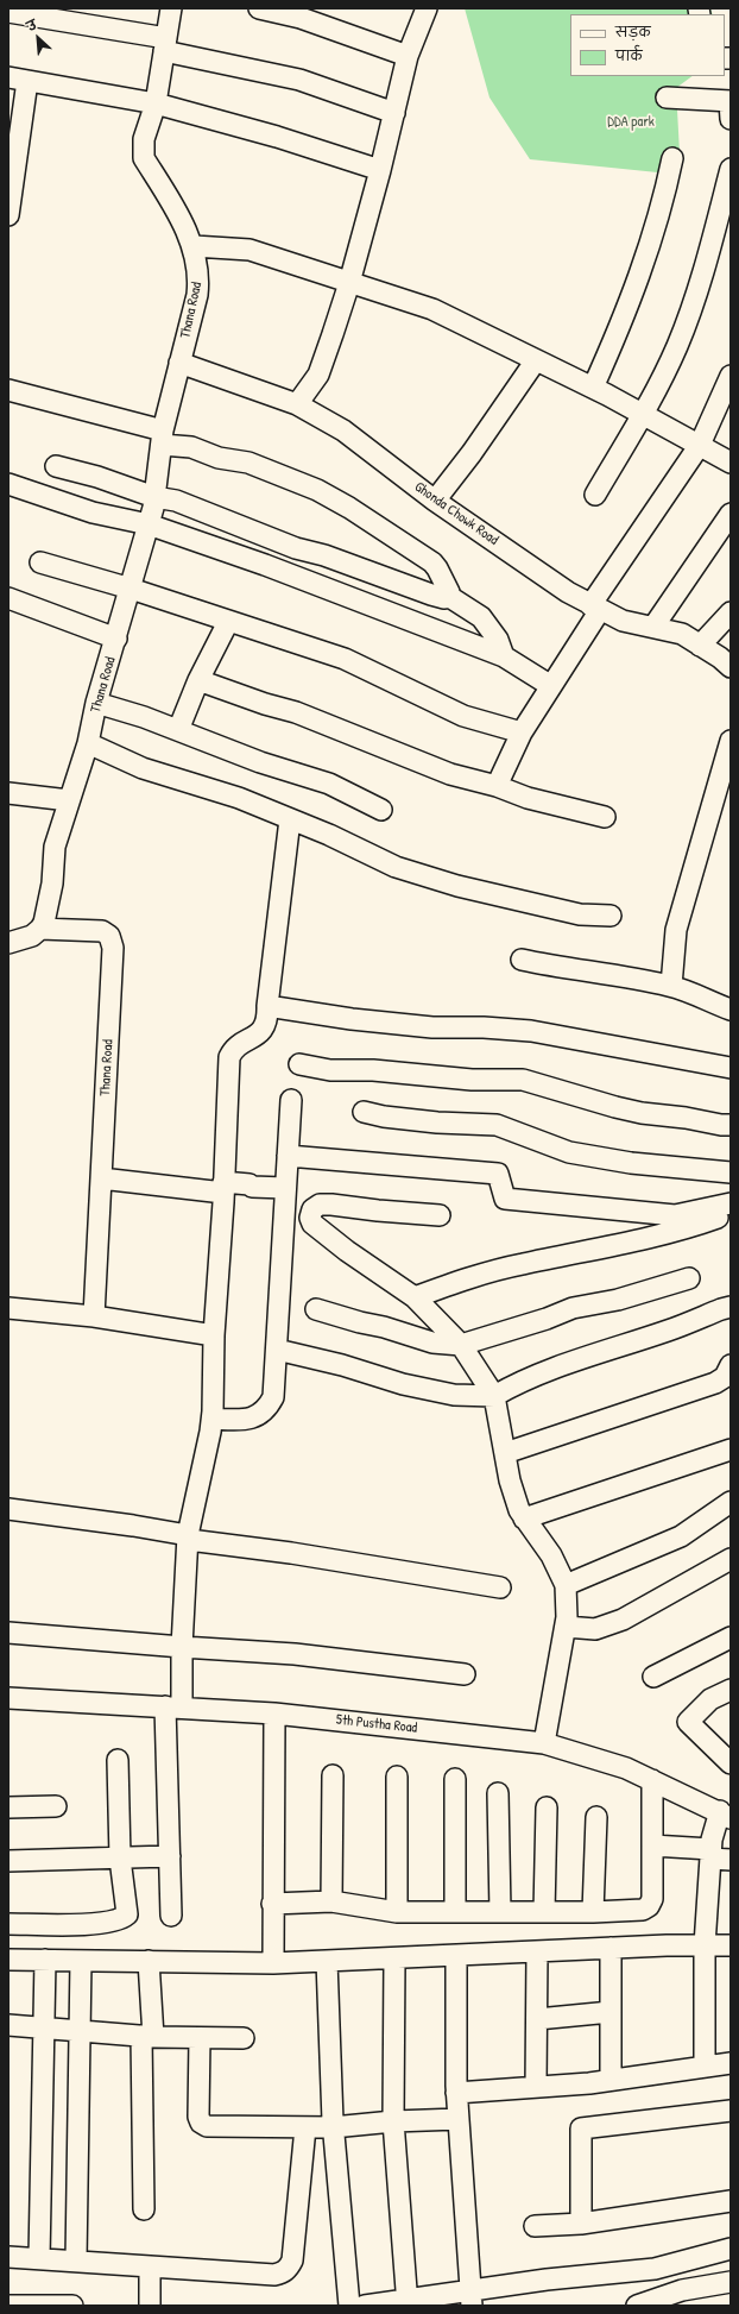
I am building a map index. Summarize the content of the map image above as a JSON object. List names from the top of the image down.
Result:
{
  "streets": {
    "street": ["Thana Road", "Ghonda Chowk Road", "5th Pustha Road"]
  },
  "crossings": [
    ["Thana Road", "Ghonda Chowk Road"]
  ],
  "parks": ["DDA park"],
  "legend": ["सड़क", "पार्क"],
  "north": "top left"
}
